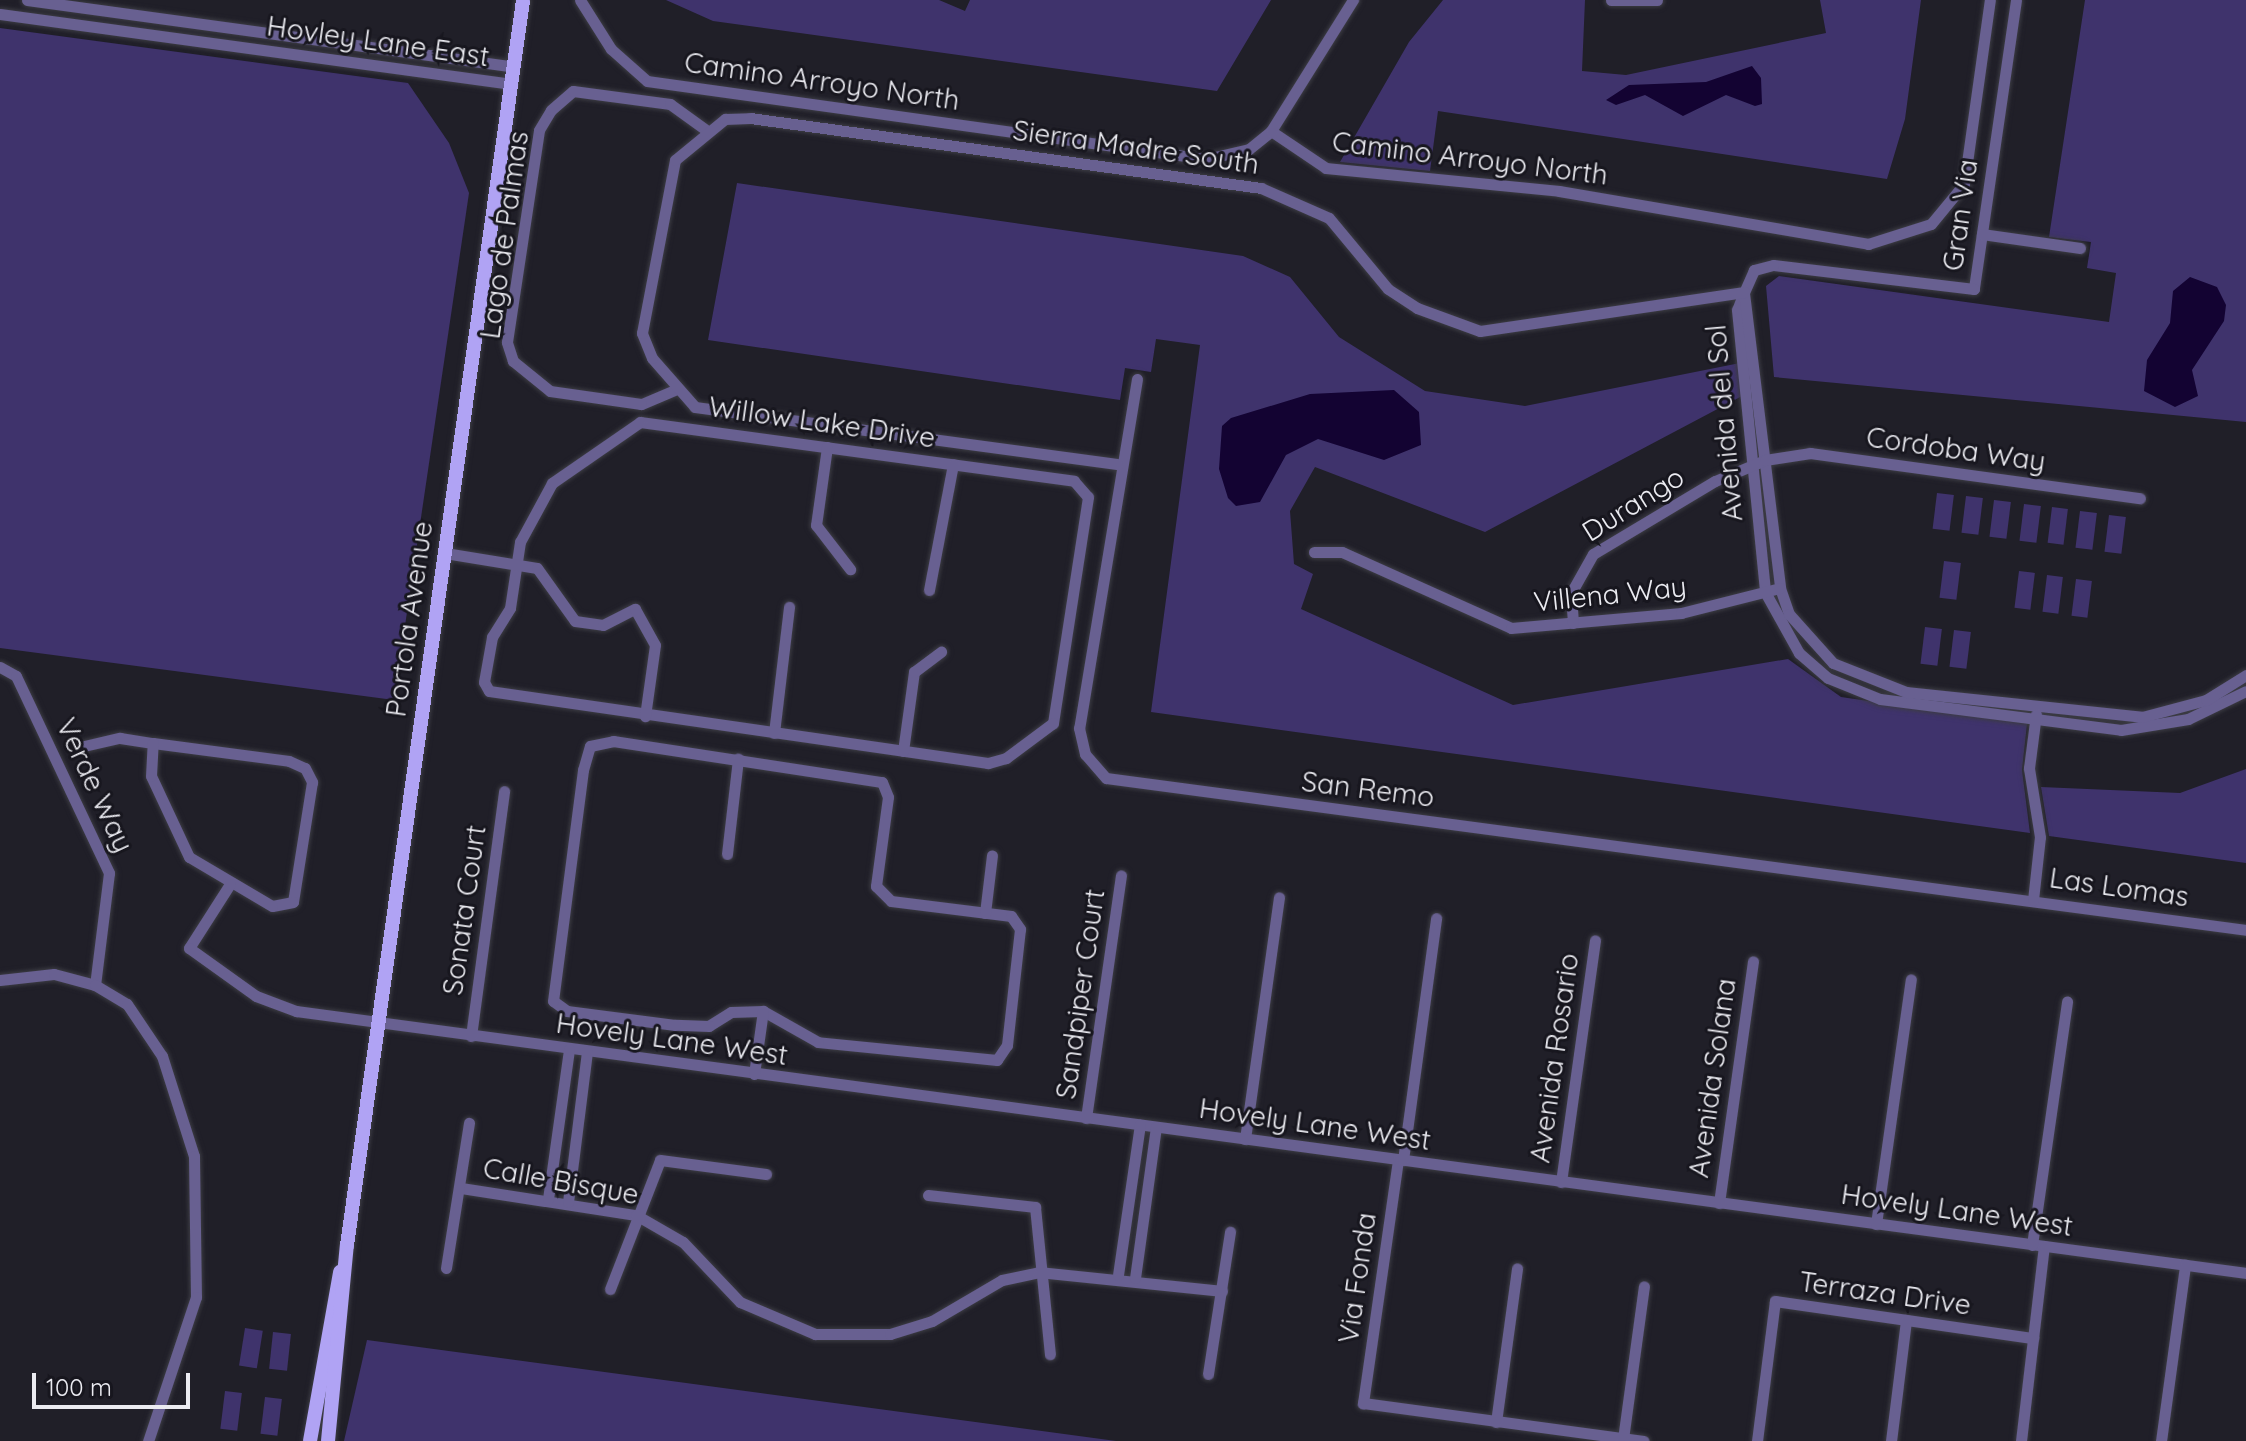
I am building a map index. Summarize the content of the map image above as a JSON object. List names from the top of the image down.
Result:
{
  "streets": {
    "main road": ["Portola Avenue"],
    "street": [
      "Hovley Lane East",
      "Camino Arroyo North",
      "Sierra Madre South",
      "Gran Via",
      "Lago de Palmas",
      "Willow Lake Drive",
      "Avenida del Sol",
      "Cordoba Way",
      "Durango",
      "Villena Way",
      "Verde Way",
      "San Remo",
      "Las Lomas",
      "Sonata Court",
      "Sandpiper Court",
      "Hovely Lane West",
      "Avenida Rosario",
      "Avenida Solana",
      "Calle Bisque",
      "Via Fonda",
      "Terraza Drive"
    ]
  },
  "crossings": [
    ["Hovley Lane East", "Portola Avenue"],
    ["Sierra Madre South", "Gran Via"],
    ["Sierra Madre South", "Lago de Palmas"],
    ["Sierra Madre South", "Avenida del Sol"],
    ["Gran Via", "Avenida del Sol"],
    ["Avenida del Sol", "Cordoba Way"],
    ["Avenida del Sol", "Durango"],
    ["Avenida del Sol", "Villena Way"],
    ["Avenida del Sol", "Las Lomas"],
    ["Cordoba Way", "Durango"],
    ["Durango", "Villena Way"],
    ["Portola Avenue", "Hovely Lane West"],
    ["San Remo", "Las Lomas"],
    ["Sonata Court", "Hovely Lane West"],
    ["Sandpiper Court", "Hovely Lane West"],
    ["Hovely Lane West", "Avenida Rosario"],
    ["Hovely Lane West", "Avenida Solana"],
    ["Hovely Lane West", "Via Fonda"]
  ],
  "scale_bar": "100 m"
}
